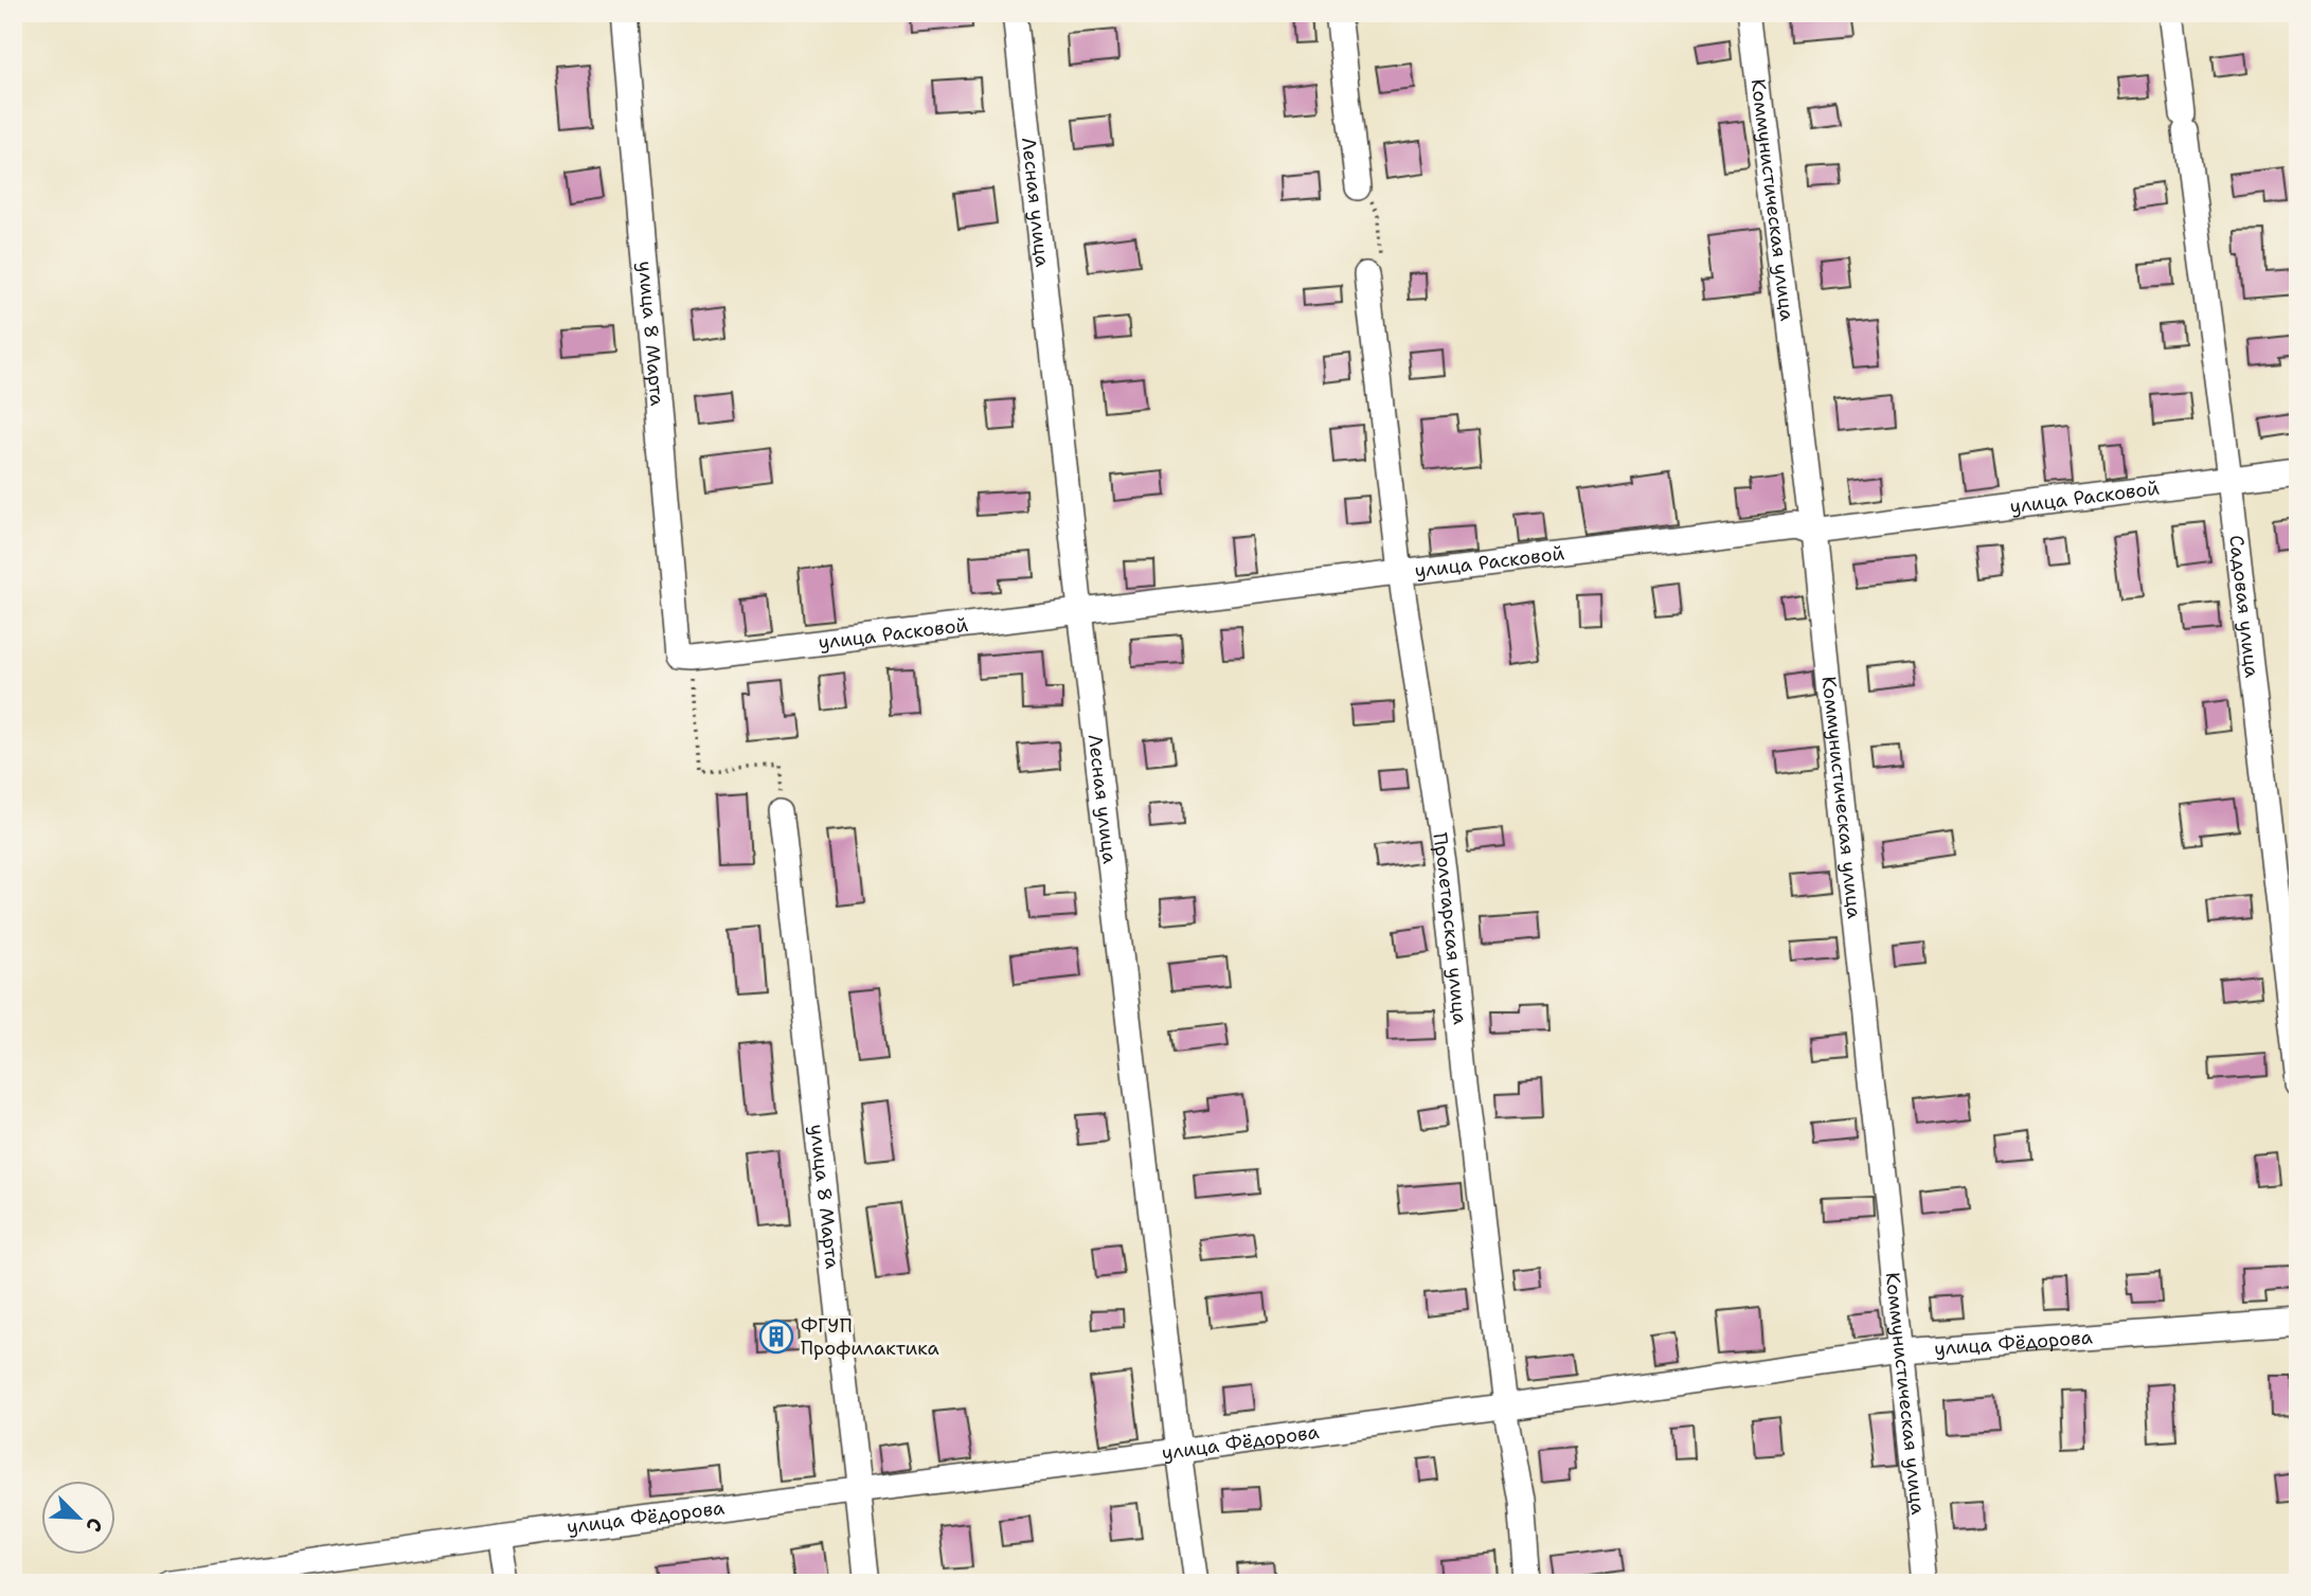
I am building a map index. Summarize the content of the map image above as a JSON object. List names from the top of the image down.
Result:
{
  "streets": {
    "street": [
      "Лесная улица",
      "Коммунистическая улица",
      "улица 8 Марта",
      "улица Расковой",
      "Садовая улица",
      "Пролетарская улица",
      "улица Фёдорова"
    ]
  },
  "crossings": [
    ["Лесная улица", "улица Расковой"],
    ["Лесная улица", "улица Фёдорова"],
    ["Коммунистическая улица", "улица Расковой"],
    ["Коммунистическая улица", "улица Фёдорова"],
    ["улица 8 Марта", "улица Расковой"],
    ["улица 8 Марта", "улица Фёдорова"],
    ["улица Расковой", "Садовая улица"],
    ["улица Расковой", "Пролетарская улица"],
    ["Пролетарская улица", "улица Фёдорова"]
  ],
  "places": {
    "building": ["ФГУП Профилактика"]
  },
  "north": "bottom right"
}
